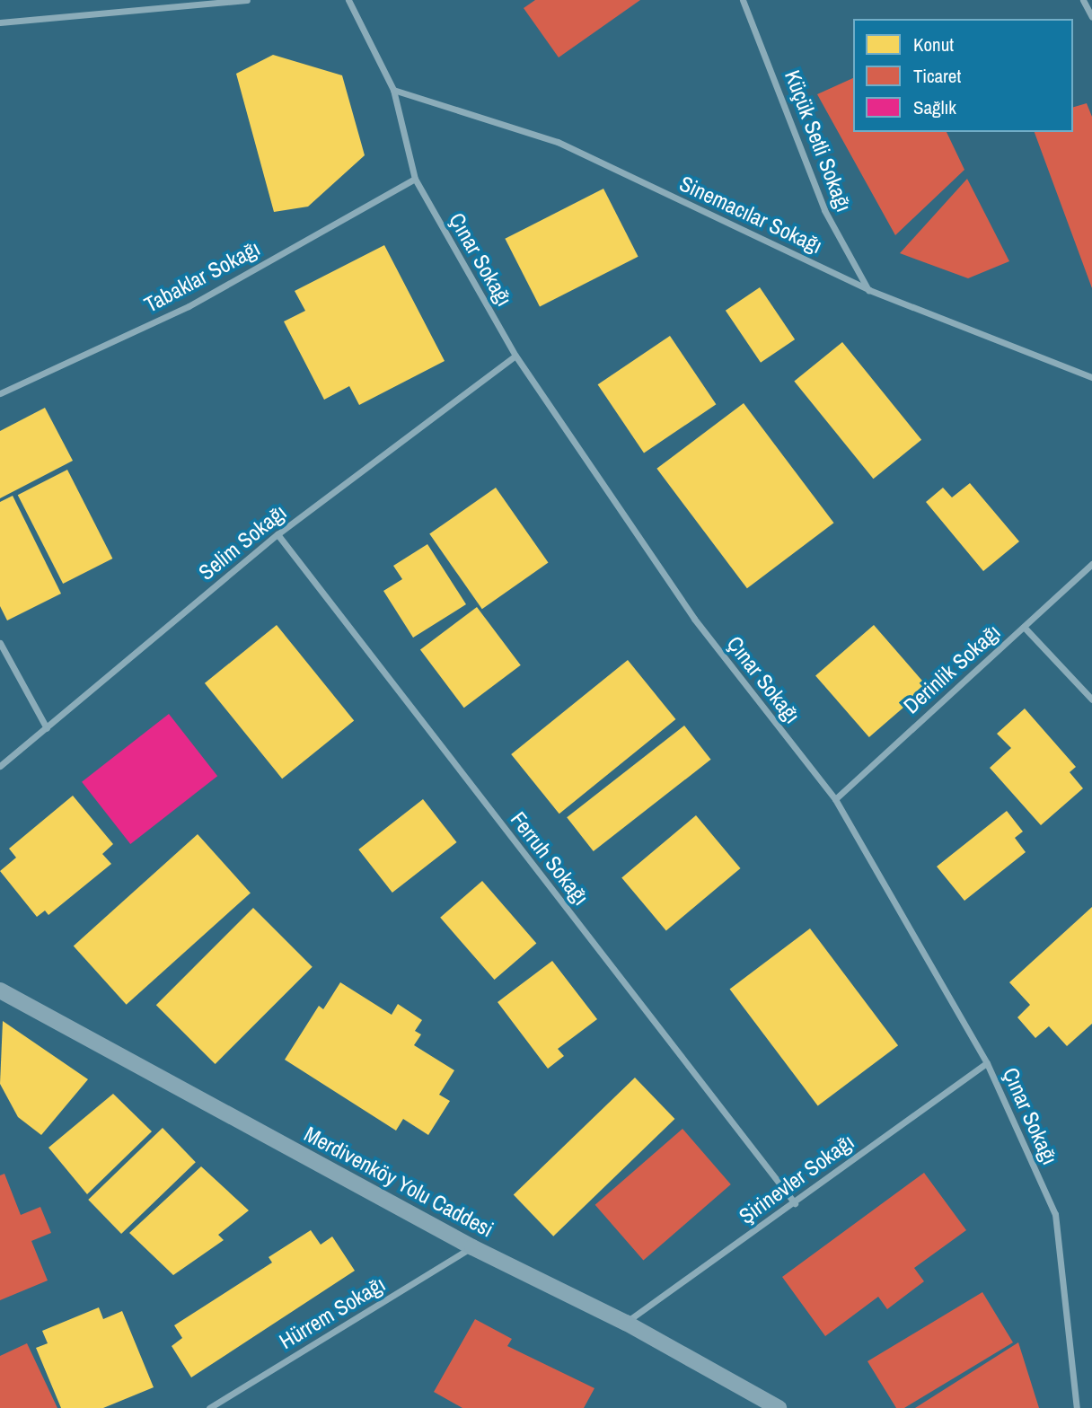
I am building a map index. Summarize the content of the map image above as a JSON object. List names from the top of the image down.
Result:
{
  "streets": {
    "main road": ["Merdivenköy Yolu Caddesi"],
    "street": [
      "Küçük Setli Sokağı",
      "Sinemacılar Sokağı",
      "Çınar Sokağı",
      "Tabaklar Sokağı",
      "Selim Sokağı",
      "Derinlik Sokağı",
      "Ferruh Sokağı",
      "Şirinevler Sokağı",
      "Hürrem Sokağı"
    ]
  },
  "crossings": [
    ["Küçük Setli Sokağı", "Sinemacılar Sokağı"],
    ["Sinemacılar Sokağı", "Çınar Sokağı"],
    ["Çınar Sokağı", "Tabaklar Sokağı"],
    ["Çınar Sokağı", "Selim Sokağı"],
    ["Çınar Sokağı", "Derinlik Sokağı"],
    ["Çınar Sokağı", "Şirinevler Sokağı"],
    ["Selim Sokağı", "Ferruh Sokağı"],
    ["Ferruh Sokağı", "Şirinevler Sokağı"],
    ["Şirinevler Sokağı", "Merdivenköy Yolu Caddesi"],
    ["Merdivenköy Yolu Caddesi", "Hürrem Sokağı"]
  ],
  "legend": ["Konut", "Ticaret", "Sağlık"]
}
